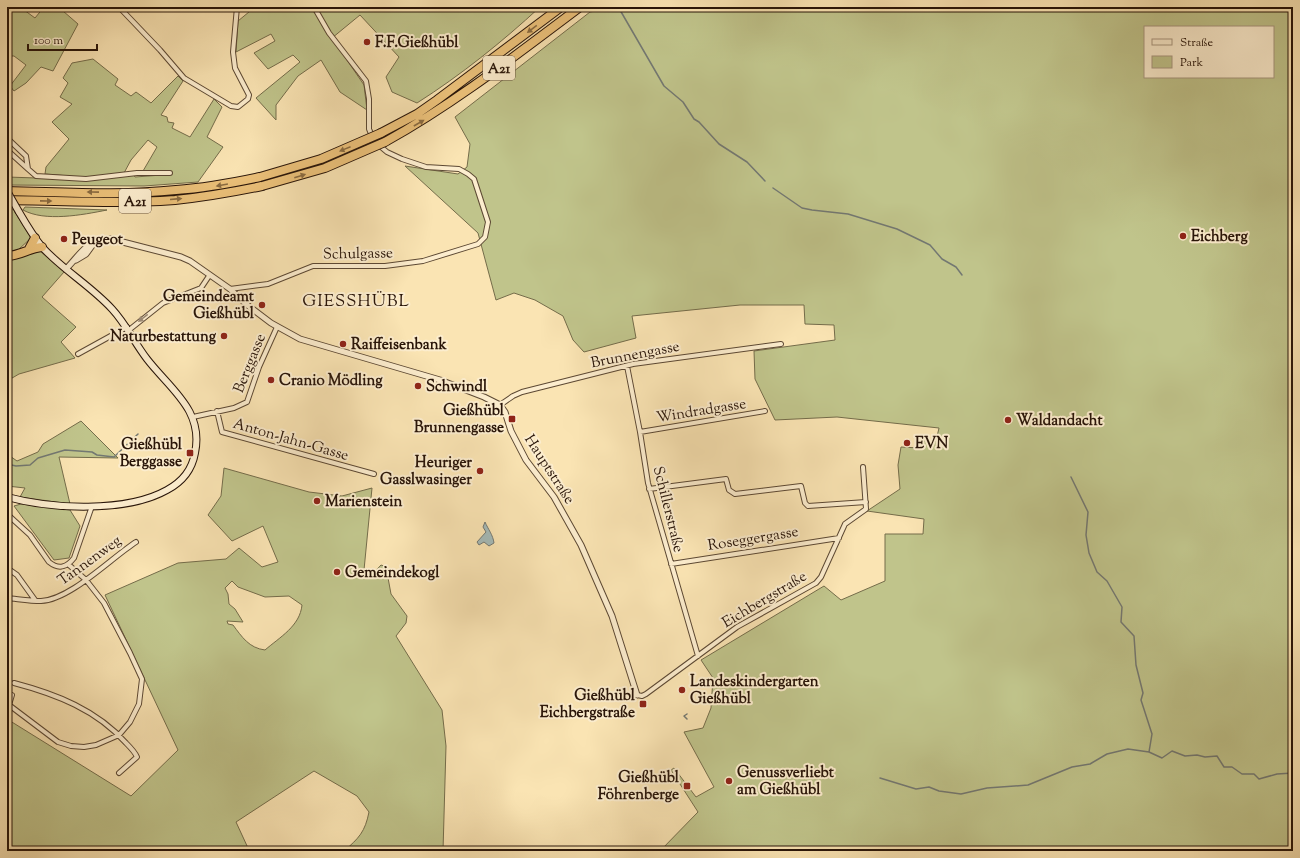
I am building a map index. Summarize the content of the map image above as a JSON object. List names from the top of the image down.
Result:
{
  "streets": {
    "highway": ["A21"],
    "street": [
      "Schulgasse",
      "Brunnengasse",
      "Berggasse",
      "Windradgasse",
      "Anton-Jahn-Gasse",
      "Hauptstraße",
      "Schillerstraße",
      "Roseggergasse",
      "Tannenweg",
      "Eichbergstraße"
    ]
  },
  "crossings": [
    ["Brunnengasse", "Hauptstraße"],
    ["Brunnengasse", "Schillerstraße"],
    ["Berggasse", "Anton-Jahn-Gasse"],
    ["Windradgasse", "Schillerstraße"],
    ["Hauptstraße", "Eichbergstraße"],
    ["Schillerstraße", "Roseggergasse"],
    ["Schillerstraße", "Eichbergstraße"],
    ["Roseggergasse", "Eichbergstraße"]
  ],
  "districts": ["GIESSHÜBL"],
  "places": {
    "other": [
      "F.F.Gießhübl",
      "Eichberg",
      "Peugeot",
      "Gemeindeamt Gießhübl",
      "Naturbestattung",
      "Raiffeisenbank",
      "Cranio Mödling",
      "Schwindl",
      "Waldandacht",
      "EVN",
      "Heuriger Gasslwasinger",
      "Marienstein",
      "Gemeindekogl",
      "Landeskindergarten Gießhübl",
      "Genussverliebt am Gießhübl"
    ],
    "transit": [
      "Gießhübl Brunnengasse",
      "Gießhübl Berggasse",
      "Gießhübl Eichbergstraße",
      "Gießhübl Föhrenberge"
    ]
  },
  "legend": ["Straße", "Park"],
  "scale_bar": "100 m"
}
